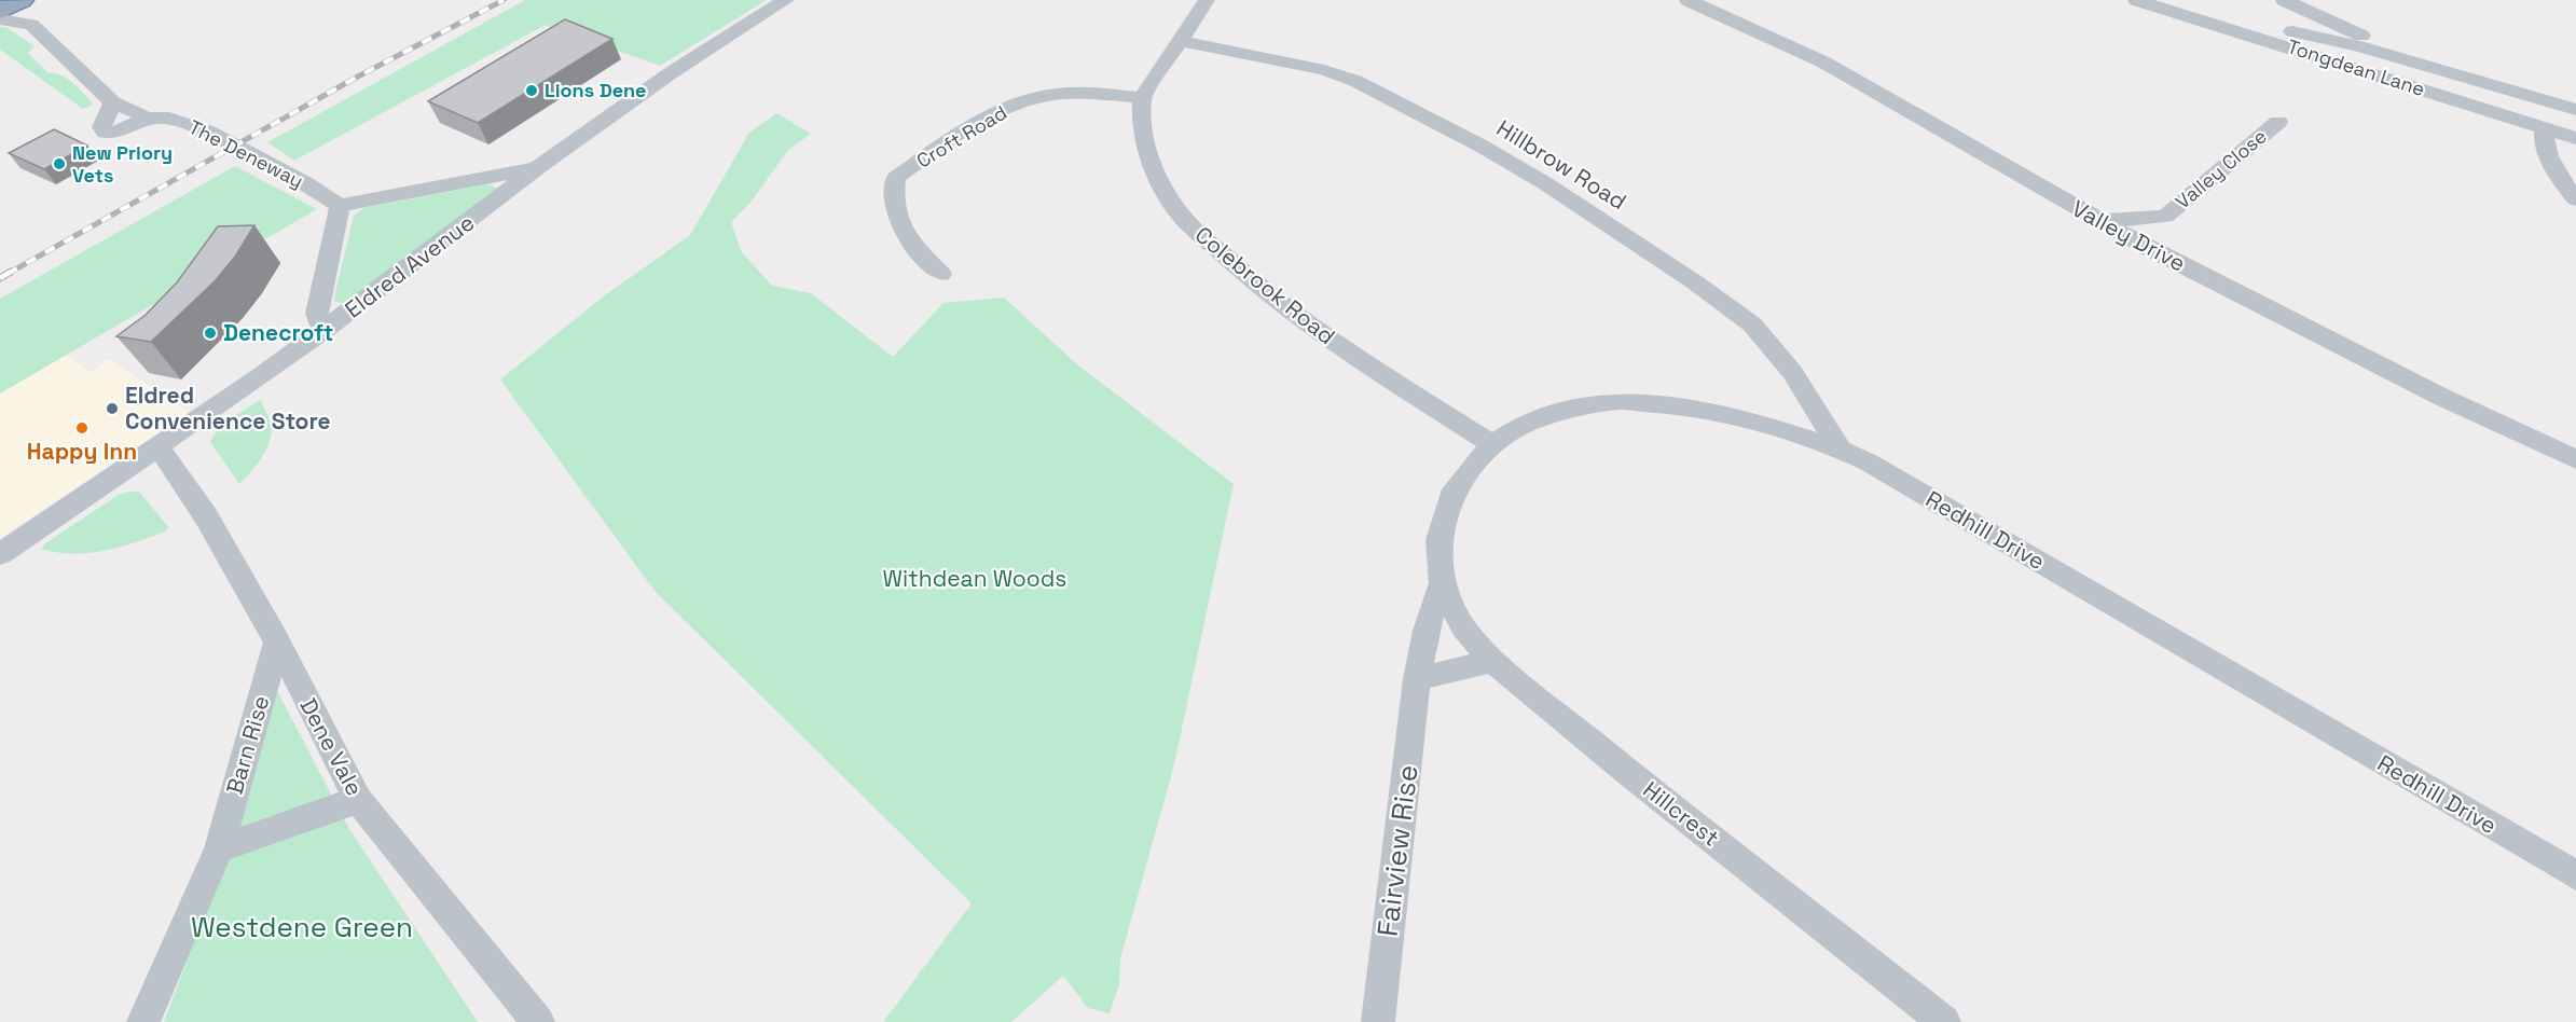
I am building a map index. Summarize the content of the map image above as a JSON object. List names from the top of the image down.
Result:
{
  "streets": {
    "street": [
      "Tongdean Lane",
      "Croft Road",
      "The Deneway",
      "Hillbrow Road",
      "Valley Close",
      "Valley Drive",
      "Eldred Avenue",
      "Colebrook Road",
      "Redhill Drive",
      "Barn Rise",
      "Dene Vale",
      "Hillcrest",
      "Fairview Rise"
    ]
  },
  "crossings": [
    ["Croft Road", "Colebrook Road"],
    ["Hillbrow Road", "Redhill Drive"],
    ["Valley Close", "Valley Drive"],
    ["Eldred Avenue", "Dene Vale"],
    ["Colebrook Road", "Redhill Drive"],
    ["Redhill Drive", "Hillcrest"],
    ["Redhill Drive", "Fairview Rise"],
    ["Barn Rise", "Dene Vale"],
    ["Hillcrest", "Fairview Rise"]
  ],
  "parks": ["Withdean Woods", "Westdene Green"],
  "places": [
    "Lions Dene",
    "New Priory Vets",
    "Denecroft",
    "Eldred Convenience Store",
    "Happy Inn"
  ]
}
